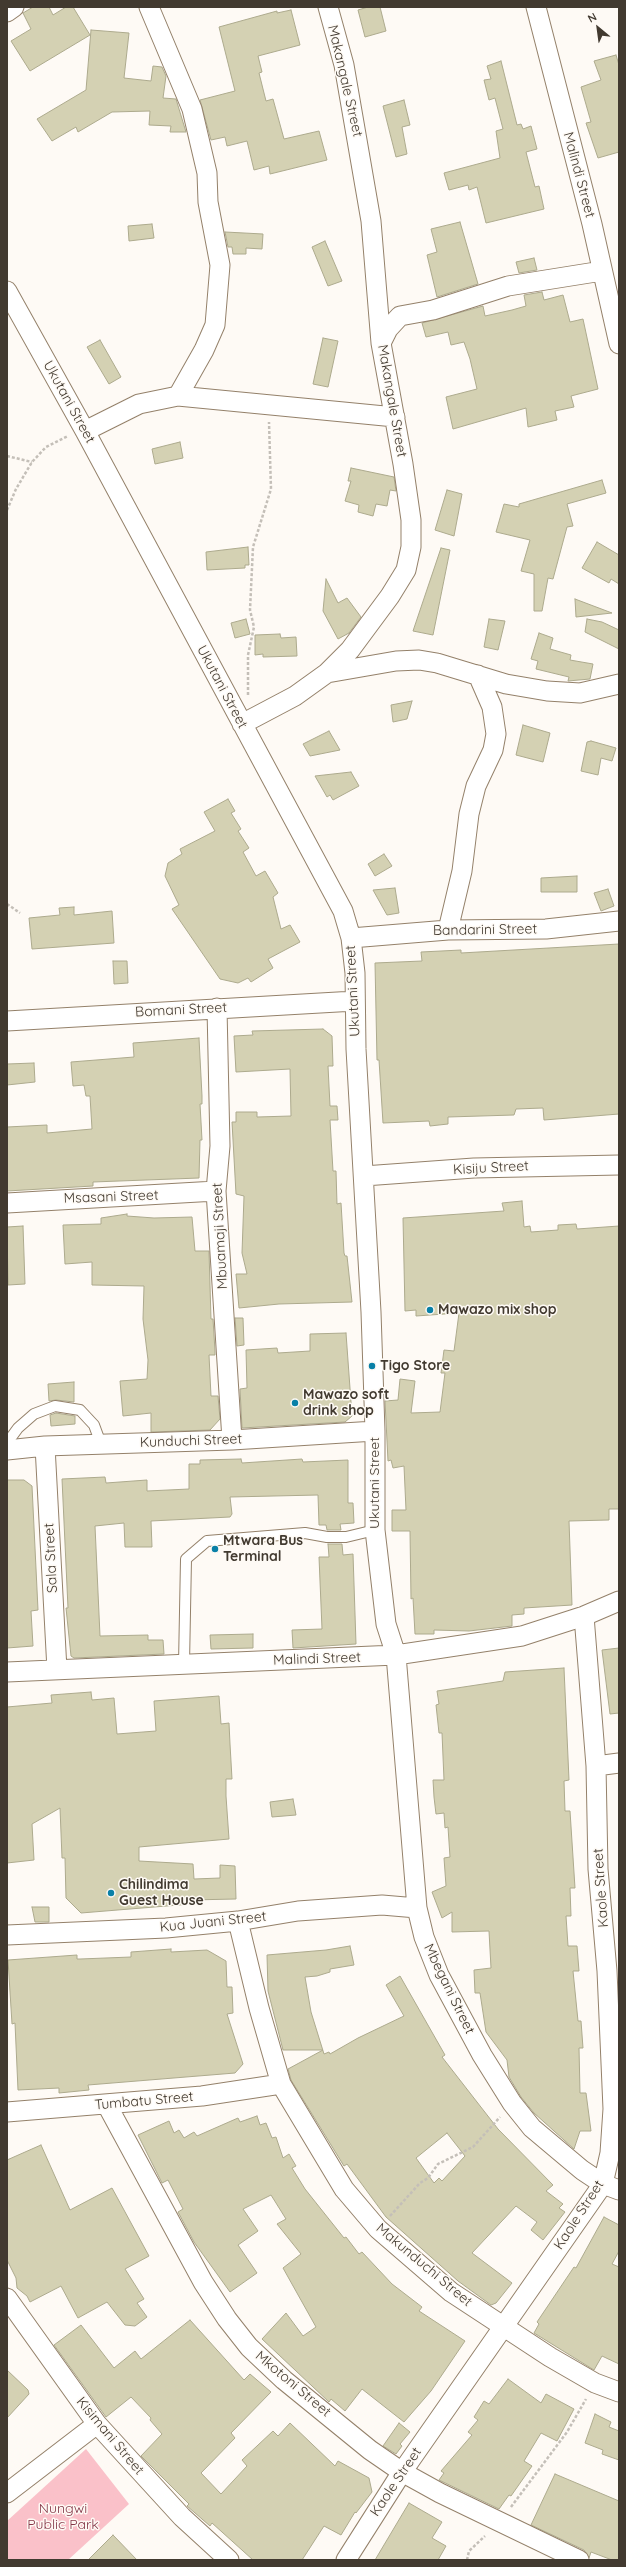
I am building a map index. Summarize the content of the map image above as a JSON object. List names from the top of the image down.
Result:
{
  "streets": {
    "street": [
      "Makangale Street",
      "Malindi Street",
      "Ukutani Street",
      "Bandarini Street",
      "Bomani Street",
      "Kisiju Street",
      "Msasani Street",
      "Mbuamaji Street",
      "Kunduchi Street",
      "Sala Street",
      "Kaole Street",
      "Kua Juani Street",
      "Mbegani Street",
      "Tumbatu Street",
      "Makunduchi Street",
      "Mkotoni Street",
      "Kisimani Street"
    ]
  },
  "crossings": [
    ["Makangale Street", "Ukutani Street"],
    ["Malindi Street", "Ukutani Street"],
    ["Malindi Street", "Sala Street"],
    ["Malindi Street", "Kaole Street"],
    ["Malindi Street", "Mbegani Street"],
    ["Ukutani Street", "Bandarini Street"],
    ["Ukutani Street", "Bomani Street"],
    ["Ukutani Street", "Kisiju Street"],
    ["Ukutani Street", "Kunduchi Street"],
    ["Ukutani Street", "Mbegani Street"],
    ["Bomani Street", "Mbuamaji Street"],
    ["Msasani Street", "Mbuamaji Street"],
    ["Mbuamaji Street", "Kunduchi Street"],
    ["Kunduchi Street", "Sala Street"],
    ["Kaole Street", "Mbegani Street"],
    ["Kaole Street", "Makunduchi Street"],
    ["Kaole Street", "Mkotoni Street"],
    ["Kua Juani Street", "Mbegani Street"],
    ["Kua Juani Street", "Makunduchi Street"],
    ["Tumbatu Street", "Makunduchi Street"],
    ["Tumbatu Street", "Mkotoni Street"]
  ],
  "parks": ["Nungwi Public Park"],
  "places": [
    "Mawazo mix shop",
    "Tigo Store",
    "Mawazo soft drink shop",
    "Mtwara Bus Terminal",
    "Chilindima Guest House"
  ],
  "north": "top left"
}
